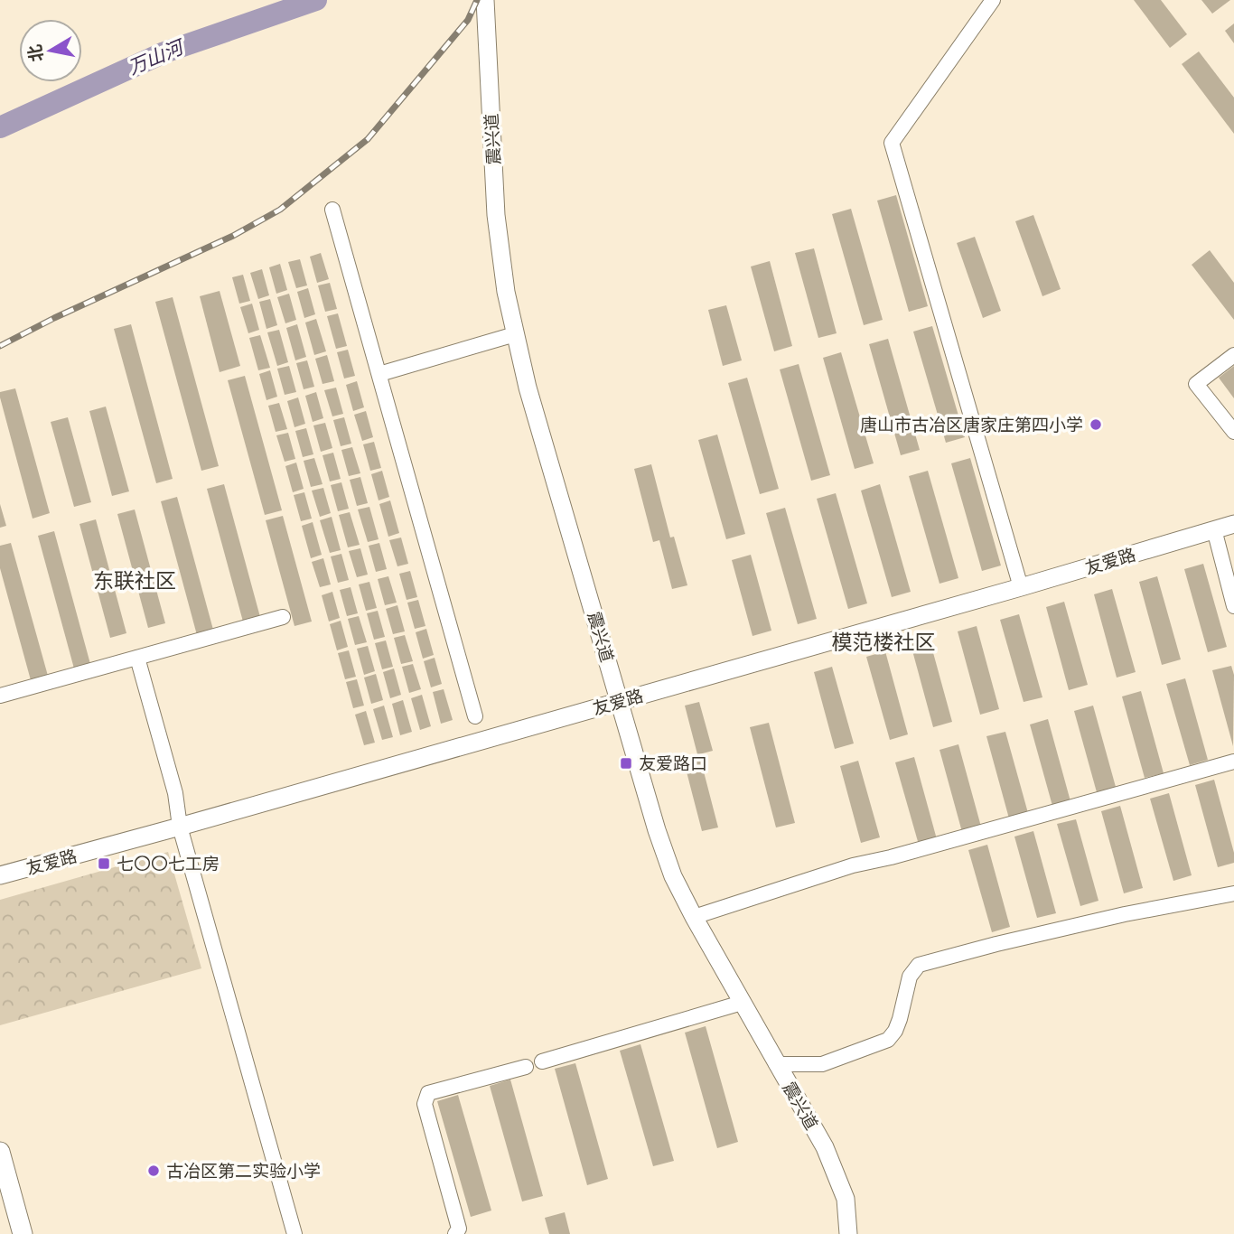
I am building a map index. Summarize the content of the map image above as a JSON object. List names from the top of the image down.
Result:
{
  "streets": {
    "street": ["震兴道", "友爱路"]
  },
  "crossings": [
    ["震兴道", "友爱路"]
  ],
  "districts": ["东联社区", "模范楼社区"],
  "water": ["万山河"],
  "places": {
    "other": ["唐山市古冶区唐家庄第四小学", "古冶区第二实验小学"],
    "transit": ["友爱路口", "七〇〇七工房"]
  },
  "north": "left"
}
